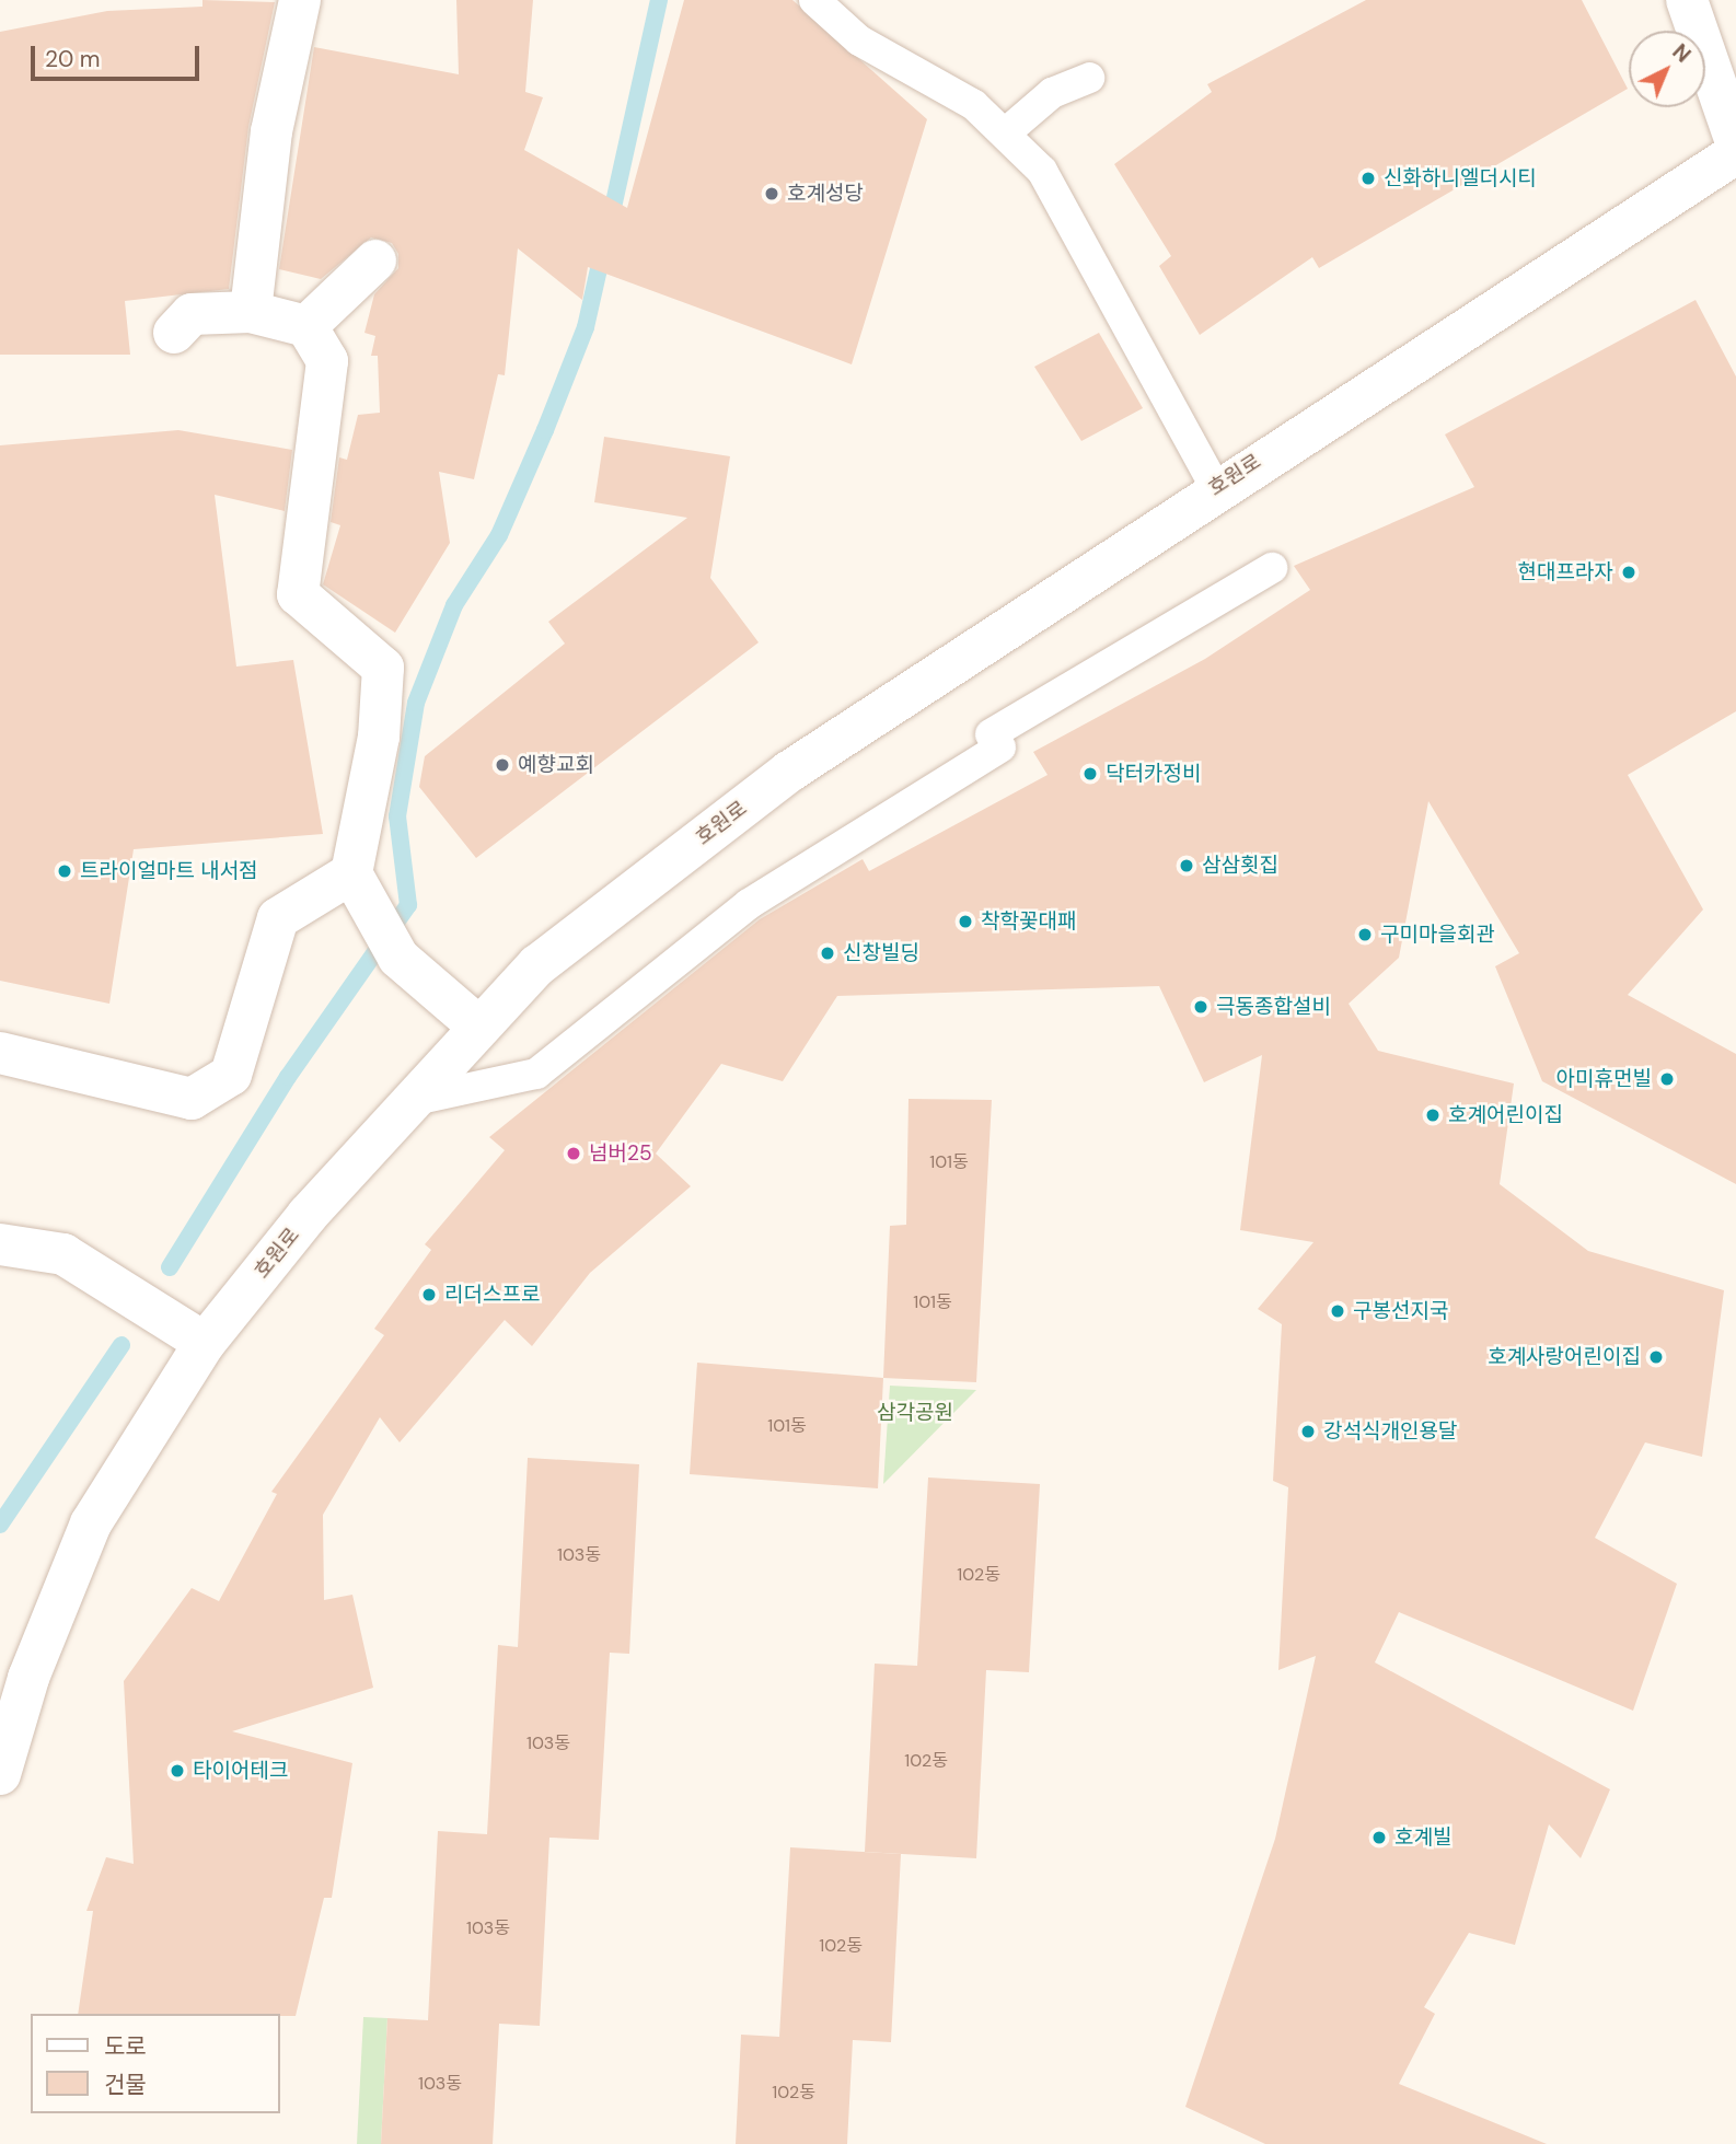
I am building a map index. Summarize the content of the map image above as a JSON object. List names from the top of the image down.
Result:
{
  "streets": {
    "street": ["호원로"]
  },
  "parks": ["삼각공원"],
  "places": [
    "신화하니엘더시티",
    "호계성당",
    "현대프라자",
    "예향교회",
    "닥터카정비",
    "삼삼횟집",
    "트라이얼마트 내서점",
    "착학꽃대패",
    "구미마을회관",
    "신창빌딩",
    "극동종합설비",
    "아미휴먼빌",
    "호계어린이집",
    "넘버25",
    "리더스프로",
    "구봉선지국",
    "호계사랑어린이집",
    "강석식개인용달",
    "타이어테크",
    "호계빌"
  ],
  "house_numbers": [
    "101동",
    "101동",
    "101동",
    "103동",
    "102동",
    "103동",
    "102동",
    "103동",
    "102동",
    "103동",
    "102동"
  ],
  "legend": ["도로", "건물"],
  "scale_bar": "20 m",
  "north": "top right"
}
